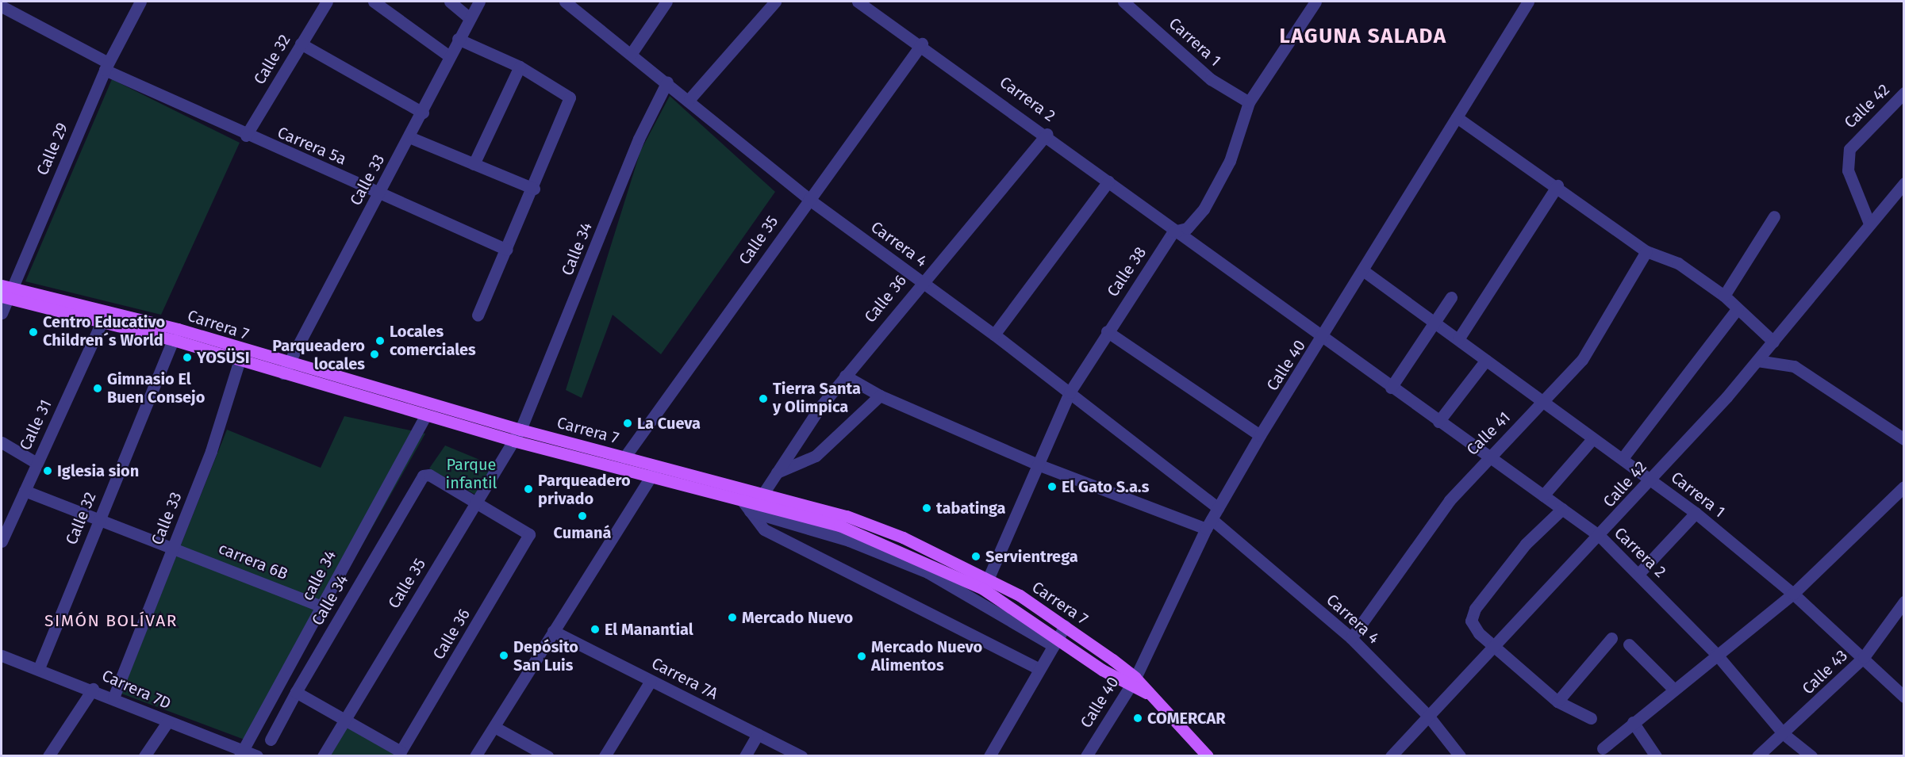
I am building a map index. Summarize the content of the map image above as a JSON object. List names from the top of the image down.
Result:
{
  "streets": {
    "main road": ["Carrera 7"],
    "street": [
      "Carrera 1",
      "Calle 32",
      "Carrera 2",
      "Calle 42",
      "Carrera 5a",
      "Calle 29",
      "Calle 33",
      "Calle 35",
      "Carrera 4",
      "Calle 34",
      "Calle 38",
      "Calle 36",
      "Calle 40",
      "Calle 31",
      "Calle 41",
      "carrera 6B",
      "calle 34",
      "Calle 43",
      "Carrera 7A",
      "Carrera 7D"
    ]
  },
  "crossings": [
    ["Carrera 1", "Calle 42"],
    ["Carrera 1", "Calle 38"],
    ["Carrera 1", "Calle 40"],
    ["Carrera 1", "Calle 41"],
    ["Carrera 1", "Calle 43"],
    ["Calle 32", "Carrera 5a"],
    ["Calle 32", "Carrera 7"],
    ["Calle 32", "Carrera 7D"],
    ["Carrera 2", "Calle 42"],
    ["Carrera 2", "Calle 35"],
    ["Carrera 2", "Calle 38"],
    ["Carrera 2", "Calle 36"],
    ["Carrera 2", "Calle 40"],
    ["Carrera 2", "Calle 41"],
    ["Carrera 2", "Calle 43"],
    ["Calle 42", "Carrera 4"],
    ["Carrera 5a", "Calle 29"],
    ["Carrera 5a", "Calle 33"],
    ["Calle 29", "Carrera 7"],
    ["Calle 33", "Carrera 7"],
    ["Calle 33", "carrera 6B"],
    ["Calle 33", "Carrera 7D"],
    ["Calle 35", "Carrera 4"],
    ["Calle 35", "Calle 34"],
    ["Calle 35", "Calle 36"],
    ["Calle 35", "Carrera 7"],
    ["Carrera 4", "Calle 34"],
    ["Carrera 4", "Calle 38"],
    ["Carrera 4", "Calle 36"],
    ["Carrera 4", "Calle 40"],
    ["Carrera 4", "Calle 41"],
    ["Calle 34", "Calle 36"],
    ["Calle 34", "Carrera 7"],
    ["Calle 38", "Carrera 7"],
    ["Calle 36", "Carrera 7"],
    ["Carrera 7", "Calle 40"],
    ["Carrera 7", "Calle 31"],
    ["Carrera 7", "calle 34"],
    ["carrera 6B", "calle 34"],
    ["calle 34", "Carrera 7D"]
  ],
  "districts": ["LAGUNA SALADA", "SIMÓN BOLÍVAR"],
  "parks": ["Parque infantil"],
  "places": [
    "Centro Educativo Children´s World",
    "Locales comerciales",
    "Parqueadero locales",
    "YOSÜSI",
    "Gimnasio El Buen Consejo",
    "Tierra Santa y Olimpica",
    "La Cueva",
    "Iglesia sion",
    "El Gato S.a.s",
    "Parqueadero privado",
    "tabatinga",
    "Cumaná",
    "Servientrega",
    "Mercado Nuevo",
    "El Manantial",
    "Depósito San Luis",
    "Mercado Nuevo Alimentos",
    "COMERCAR"
  ]
}
